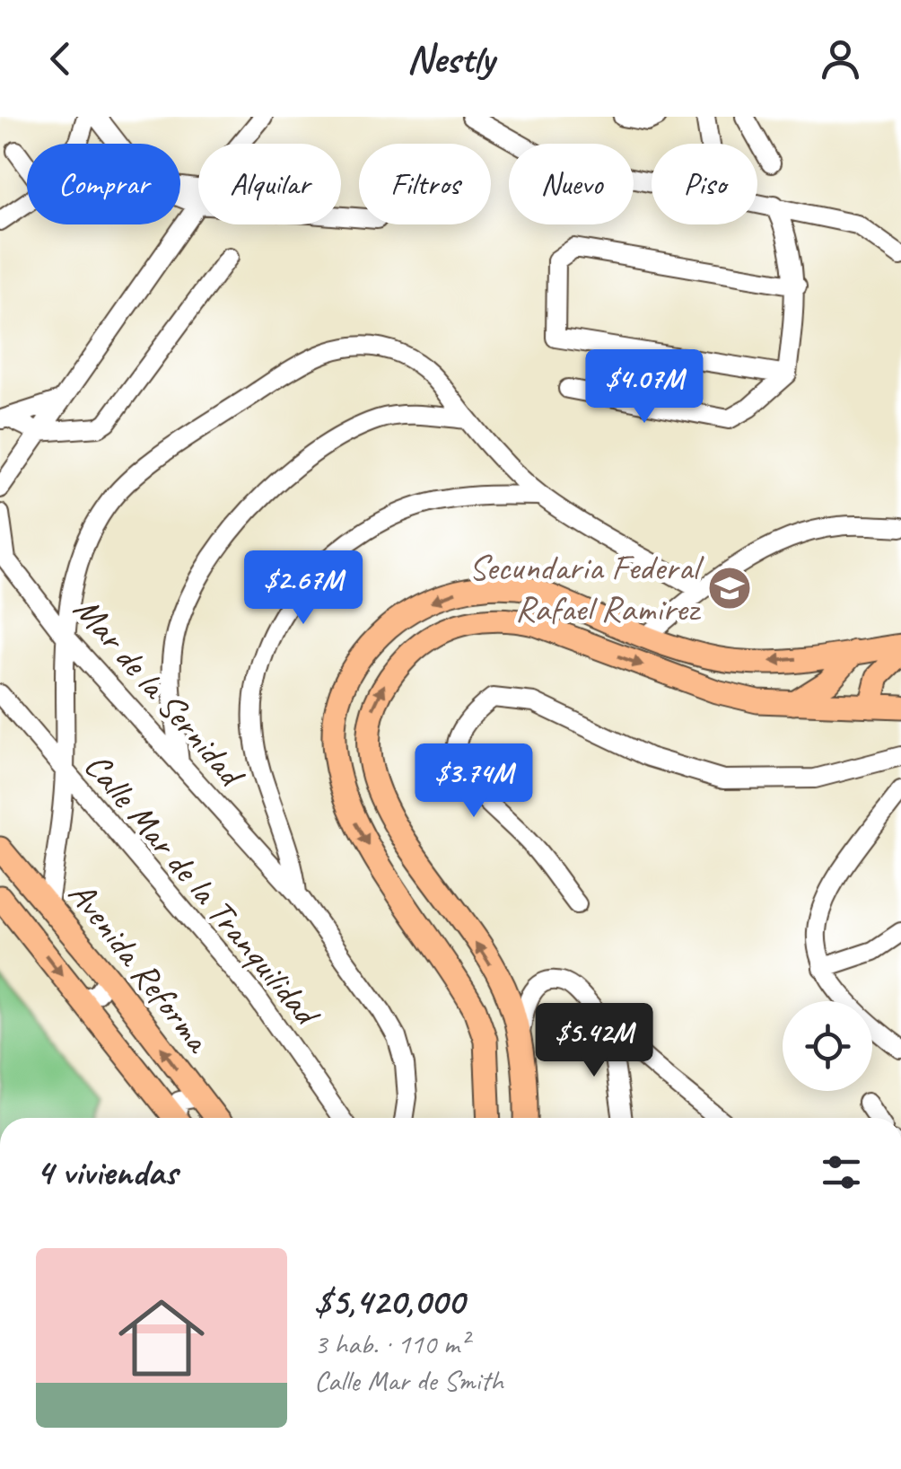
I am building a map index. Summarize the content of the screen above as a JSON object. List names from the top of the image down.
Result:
{
  "streets": {
    "main road": ["Avenida Reforma"],
    "street": ["Mar de la Sernidad", "Calle Mar de la Tranquilidad"]
  },
  "places": {
    "school or university": ["Secundaria Federal Rafael Ramirez"]
  },
  "page": {
    "header": "Nestly",
    "chip": [
      "Comprar",
      "Alquilar",
      "Filtros",
      "Nuevo",
      "Piso"
    ],
    "price": [
      "$4.07M",
      "$2.67M",
      "$3.74M",
      "$5.42M"
    ],
    "heading": "4 viviendas",
    "list": [
      {
        "name": "$5,420,000",
        "note": "3 hab. · 110 m² · Calle Mar de Smith"
      }
    ]
  }
}
